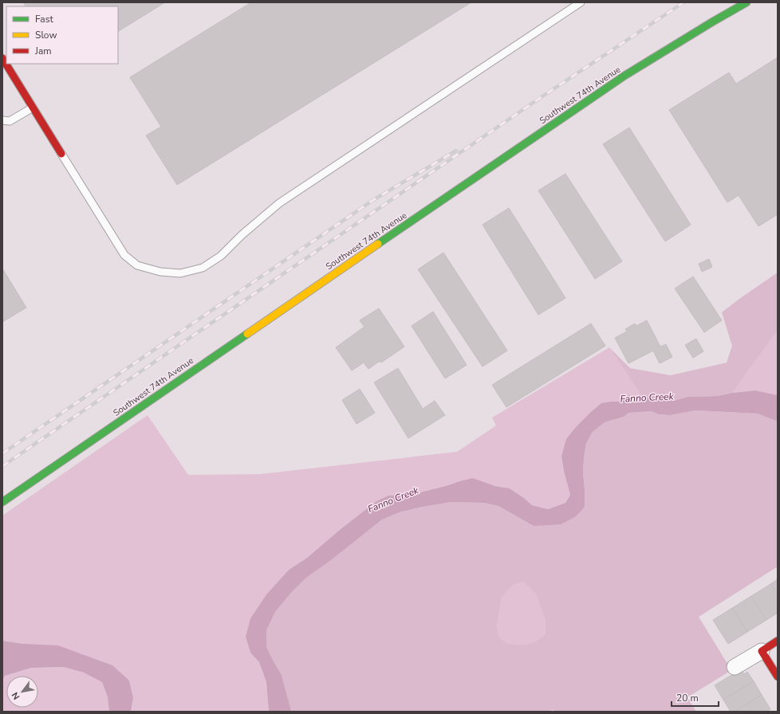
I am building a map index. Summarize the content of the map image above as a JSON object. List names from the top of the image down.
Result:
{
  "streets": {
    "street": ["Southwest 74th Avenue"]
  },
  "water": ["Fanno Creek"],
  "legend": ["Fast", "Slow", "Jam"],
  "scale_bar": "20 m",
  "north": "bottom left"
}
